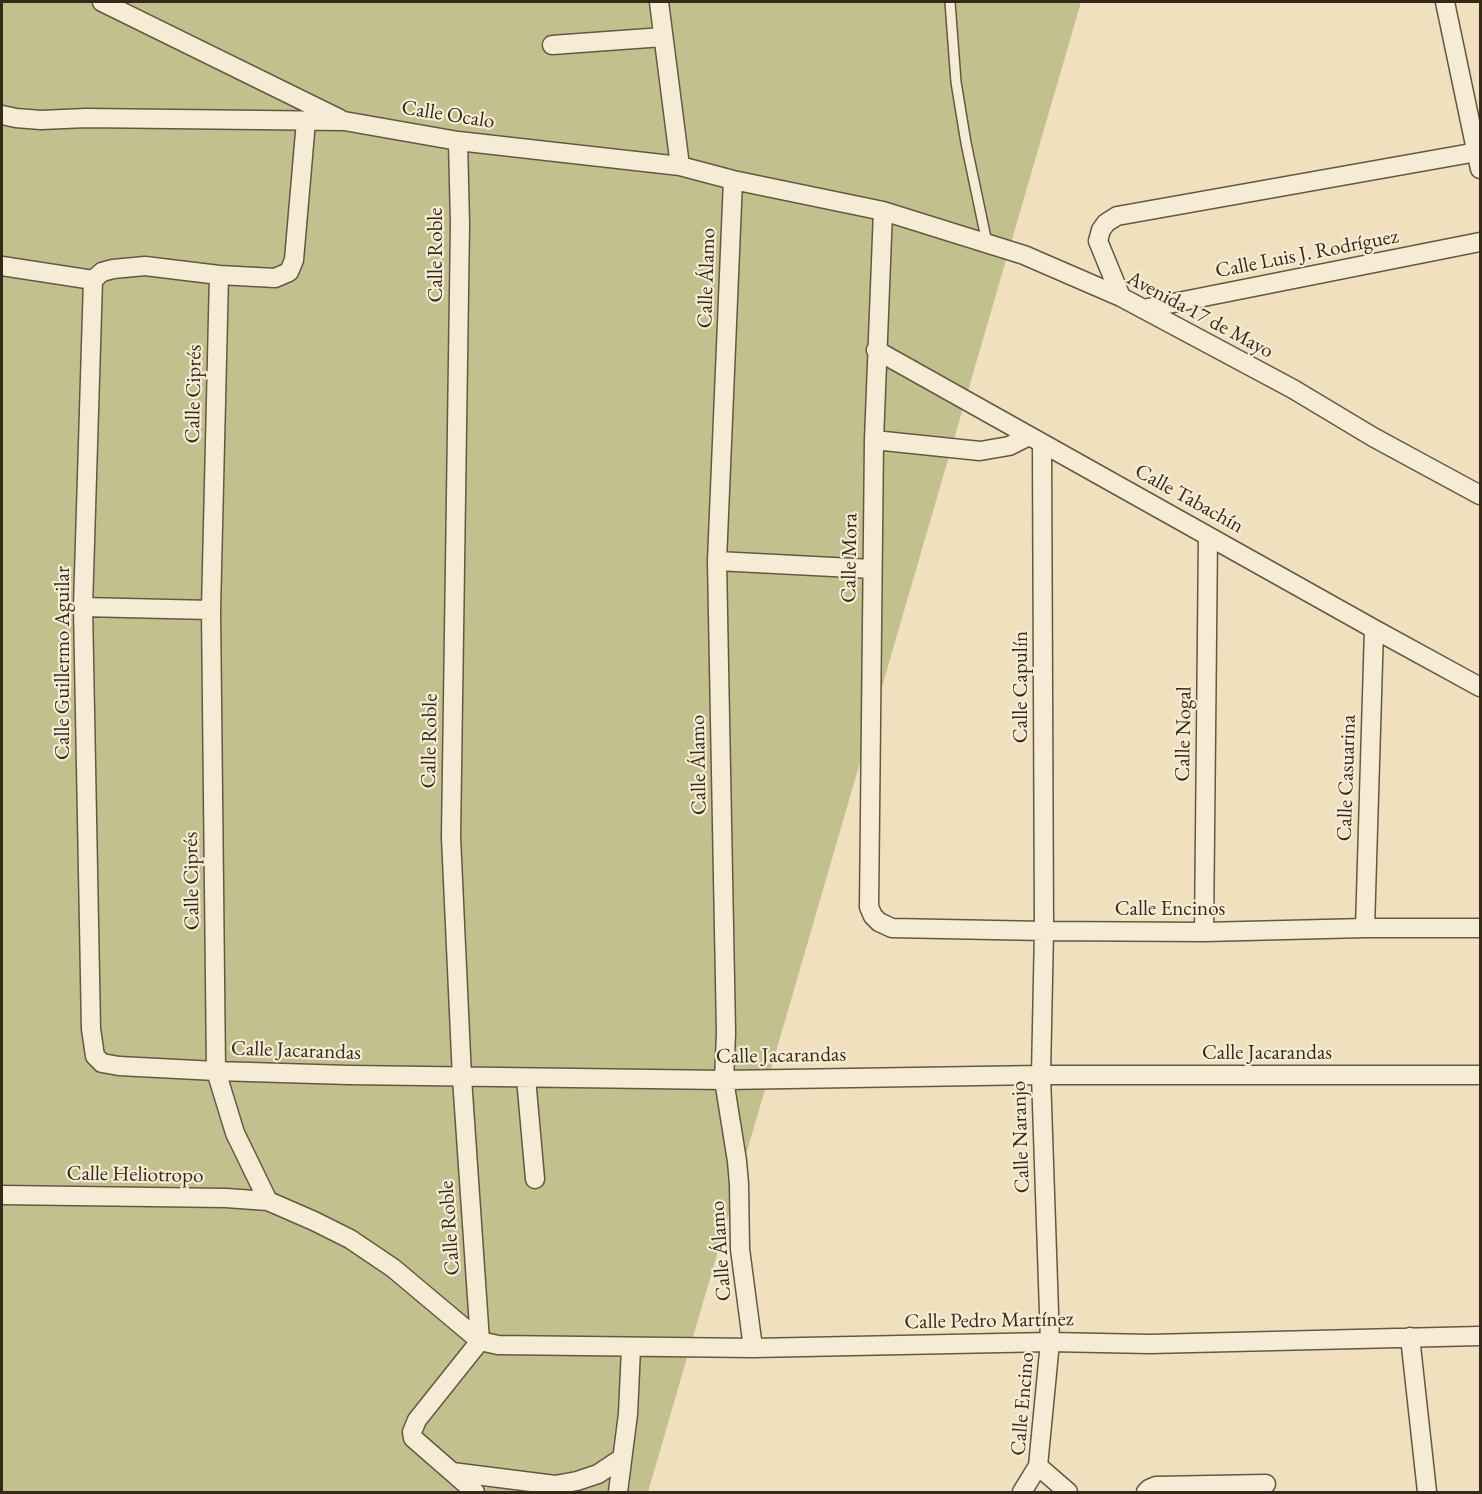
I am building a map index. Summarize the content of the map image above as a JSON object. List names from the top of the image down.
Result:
{
  "streets": {
    "street": [
      "Calle Ocalo",
      "Calle Luis J. Rodríguez",
      "Calle Roble",
      "Calle Álamo",
      "Avenida 17 de Mayo",
      "Calle Ciprés",
      "Calle Tabachín",
      "Calle Mora",
      "Calle Guillermo Aguilar",
      "Calle Capulín",
      "Calle Nogal",
      "Calle Casuarina",
      "Calle Encinos",
      "Calle Jacarandas",
      "Calle Naranjo",
      "Calle Heliotropo",
      "Calle Pedro Martínez",
      "Calle Encino"
    ]
  },
  "crossings": [
    ["Calle Ocalo", "Calle Roble"],
    ["Calle Ocalo", "Calle Álamo"],
    ["Calle Ocalo", "Avenida 17 de Mayo"],
    ["Calle Ocalo", "Calle Mora"],
    ["Calle Luis J. Rodríguez", "Avenida 17 de Mayo"],
    ["Calle Roble", "Calle Jacarandas"],
    ["Calle Roble", "Calle Pedro Martínez"],
    ["Calle Álamo", "Calle Jacarandas"],
    ["Calle Álamo", "Calle Pedro Martínez"],
    ["Avenida 17 de Mayo", "Calle Mora"],
    ["Calle Ciprés", "Calle Jacarandas"],
    ["Calle Ciprés", "Calle Heliotropo"],
    ["Calle Tabachín", "Calle Mora"],
    ["Calle Tabachín", "Calle Capulín"],
    ["Calle Tabachín", "Calle Nogal"],
    ["Calle Tabachín", "Calle Casuarina"],
    ["Calle Mora", "Calle Encinos"],
    ["Calle Guillermo Aguilar", "Calle Jacarandas"],
    ["Calle Capulín", "Calle Encinos"],
    ["Calle Capulín", "Calle Naranjo"],
    ["Calle Nogal", "Calle Encinos"],
    ["Calle Casuarina", "Calle Encinos"],
    ["Calle Encinos", "Calle Naranjo"],
    ["Calle Jacarandas", "Calle Naranjo"],
    ["Calle Naranjo", "Calle Pedro Martínez"],
    ["Calle Naranjo", "Calle Encino"],
    ["Calle Pedro Martínez", "Calle Encino"]
  ]
}
